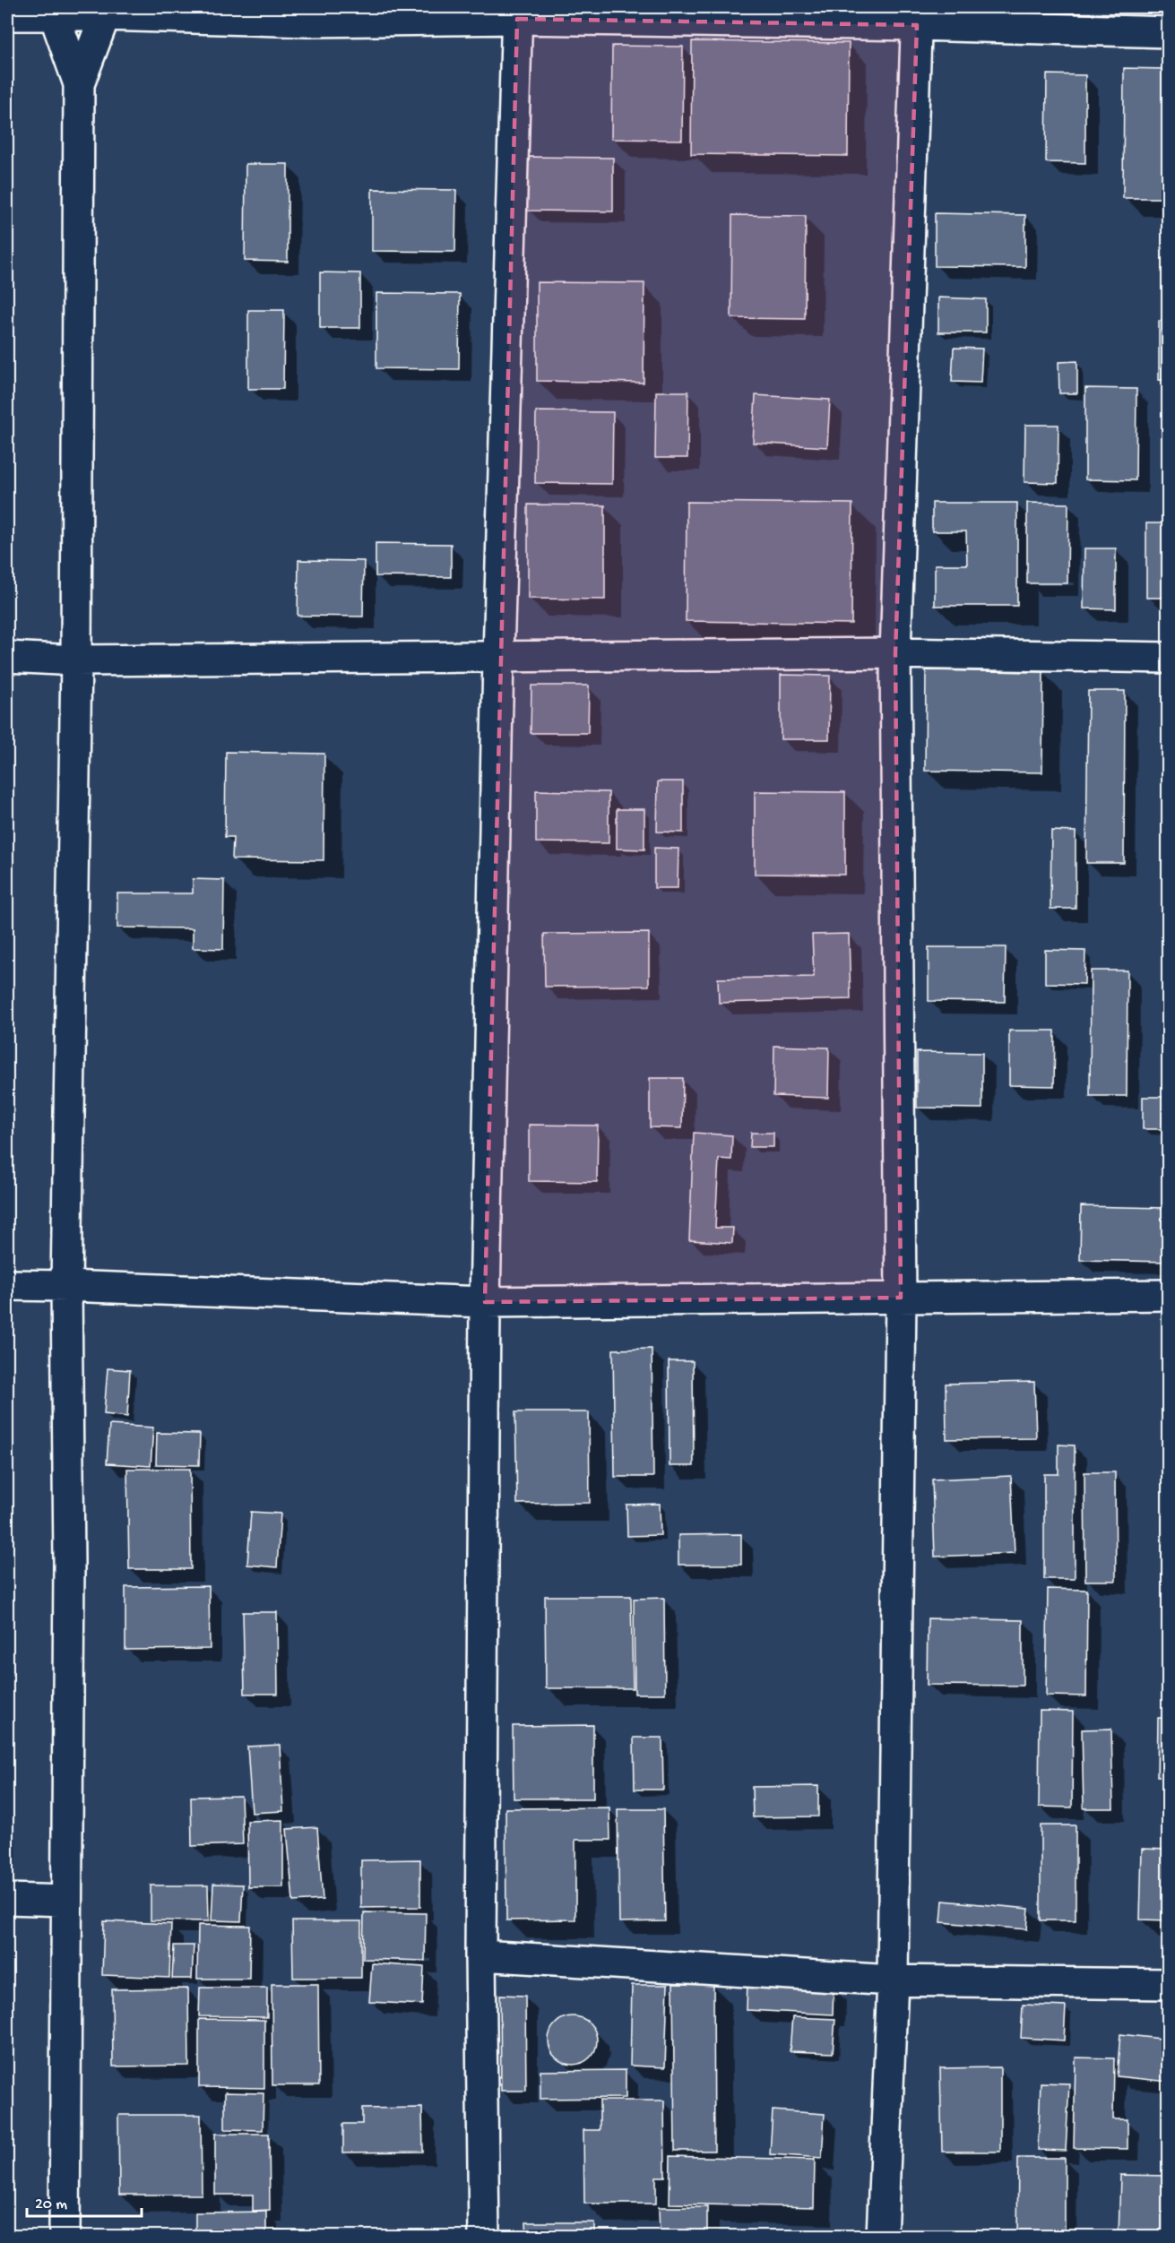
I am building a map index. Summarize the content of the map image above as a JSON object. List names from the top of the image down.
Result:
{
  "scale_bar": "20 m"
}
